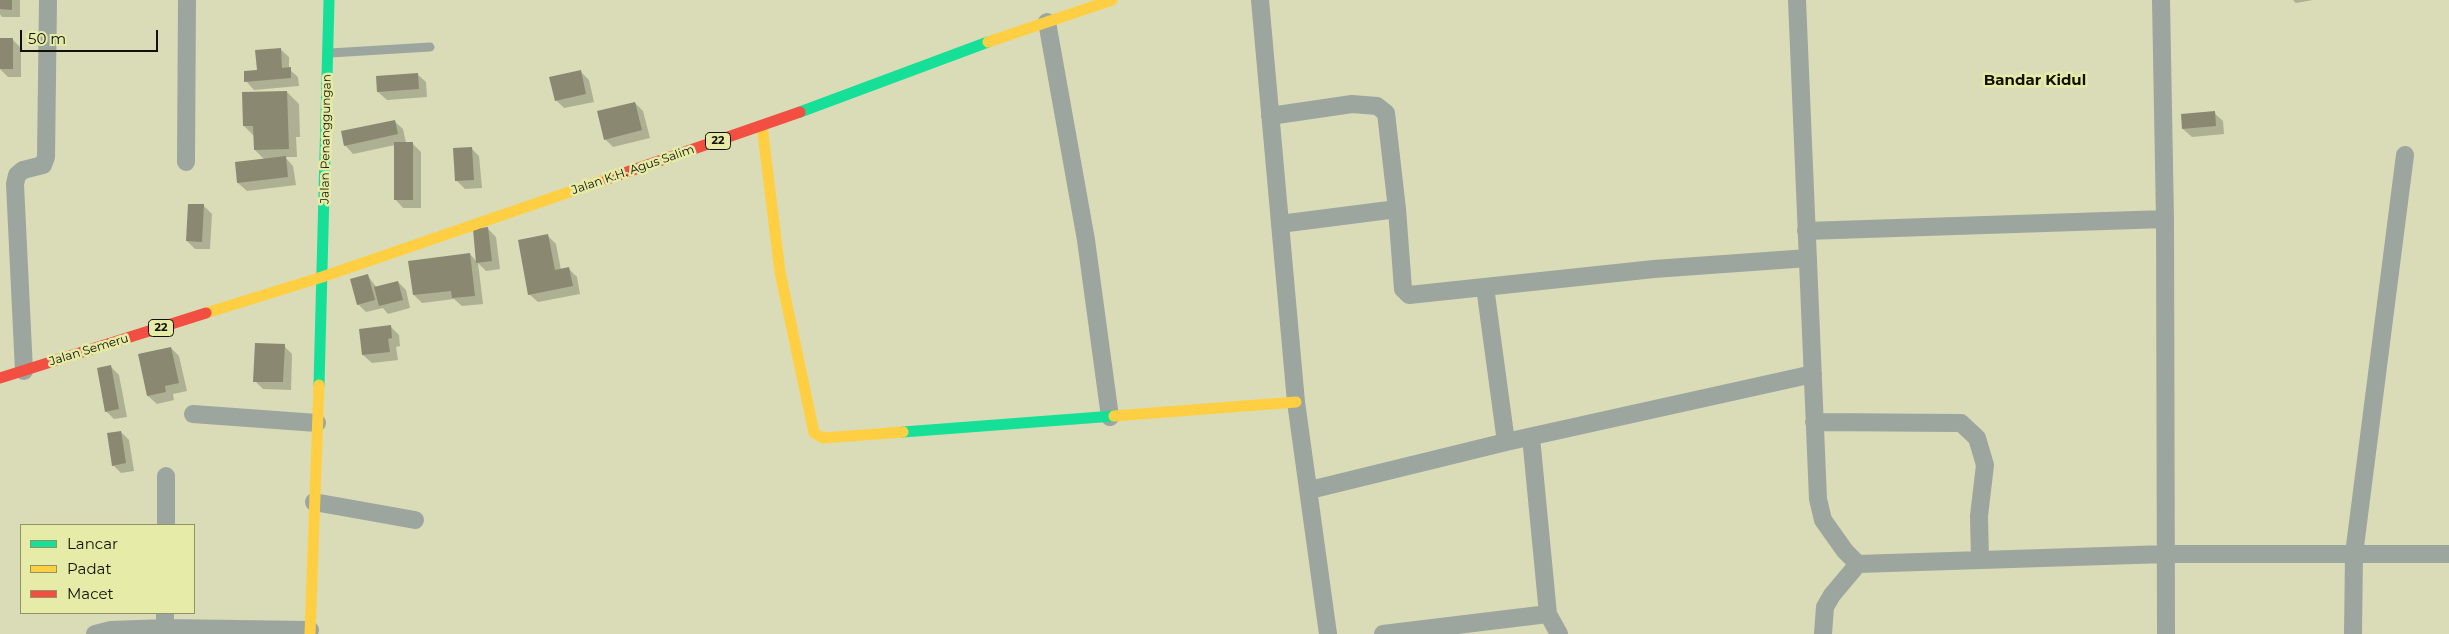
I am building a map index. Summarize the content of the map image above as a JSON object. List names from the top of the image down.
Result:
{
  "streets": {
    "main road": [
      "Jalan Penanggungan",
      "22",
      "Jalan K.H. Agus Salim",
      "Jalan Semeru"
    ]
  },
  "crossings": [
    ["Jalan Penanggungan", "Jalan K.H. Agus Salim"],
    ["Jalan Penanggungan", "Jalan Semeru"],
    ["Jalan K.H. Agus Salim", "Jalan Semeru"]
  ],
  "districts": ["Bandar Kidul"],
  "legend": ["Lancar", "Padat", "Macet"],
  "scale_bar": "50 m"
}
